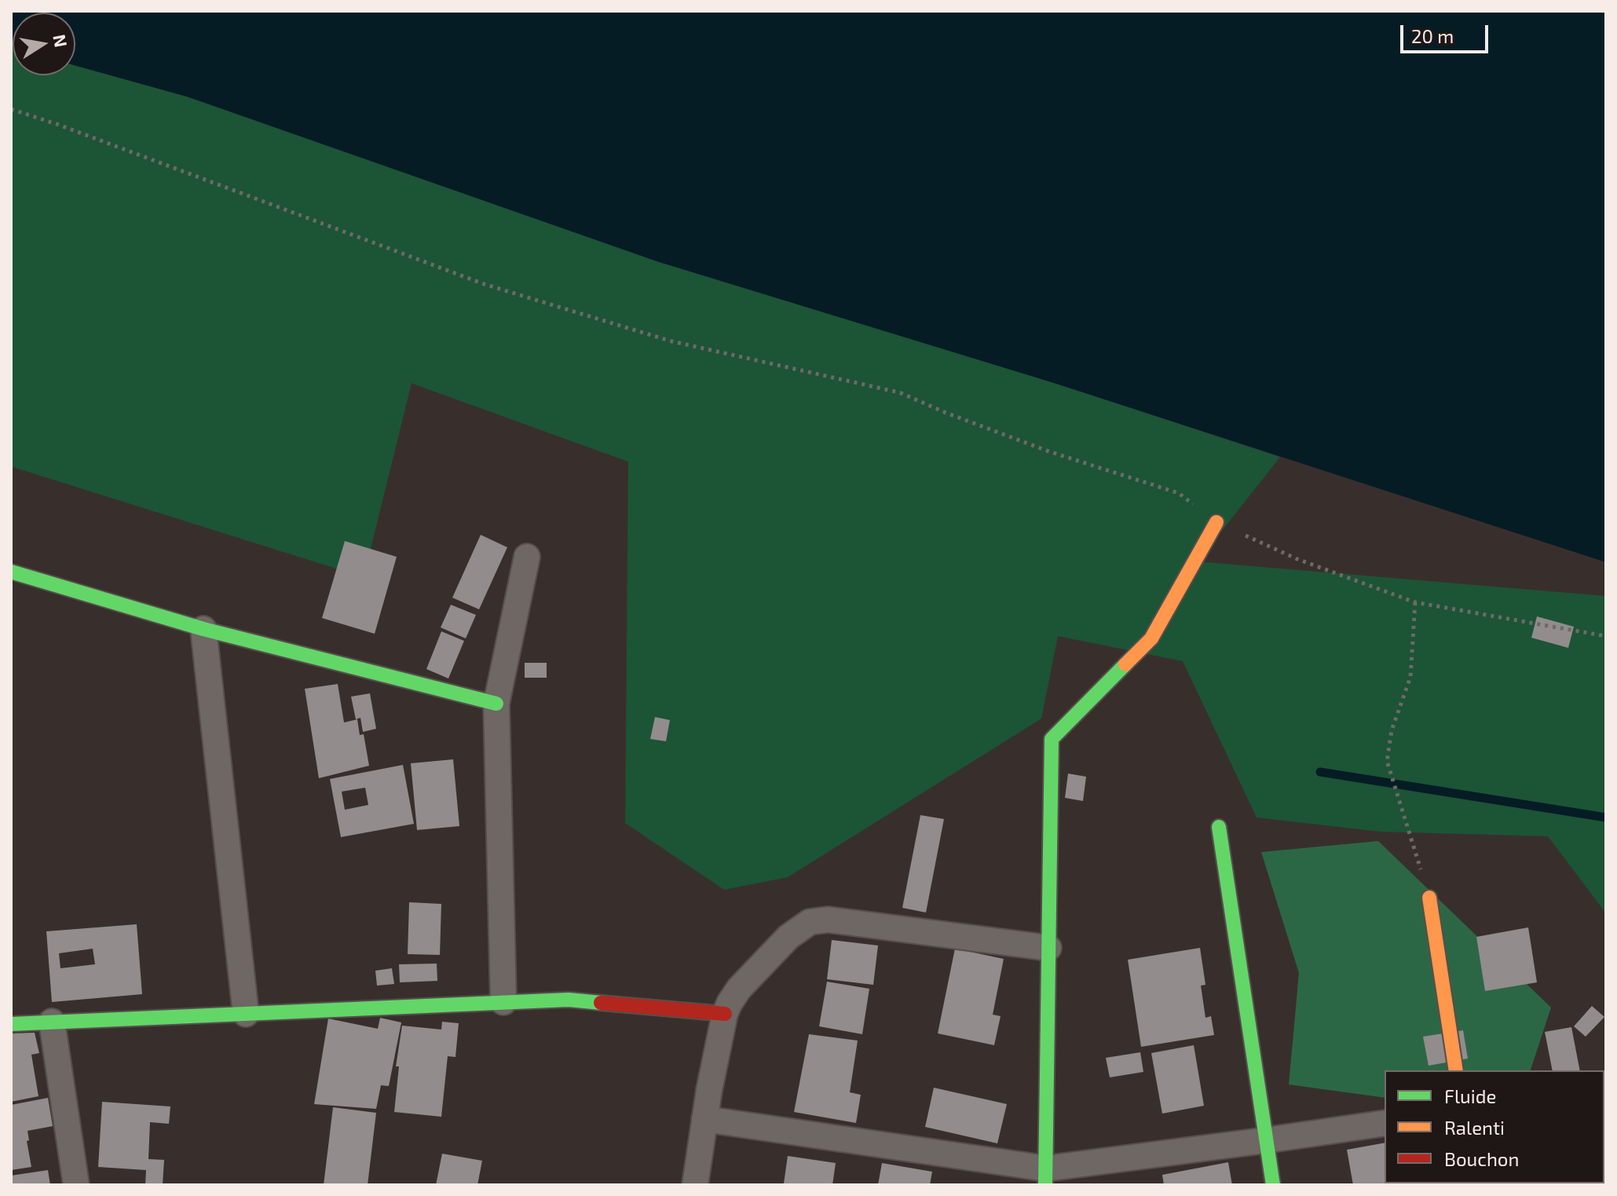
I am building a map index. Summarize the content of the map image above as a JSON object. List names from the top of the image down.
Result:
{
  "legend": ["Fluide", "Ralenti", "Bouchon"],
  "scale_bar": "20 m",
  "north": "right"
}
